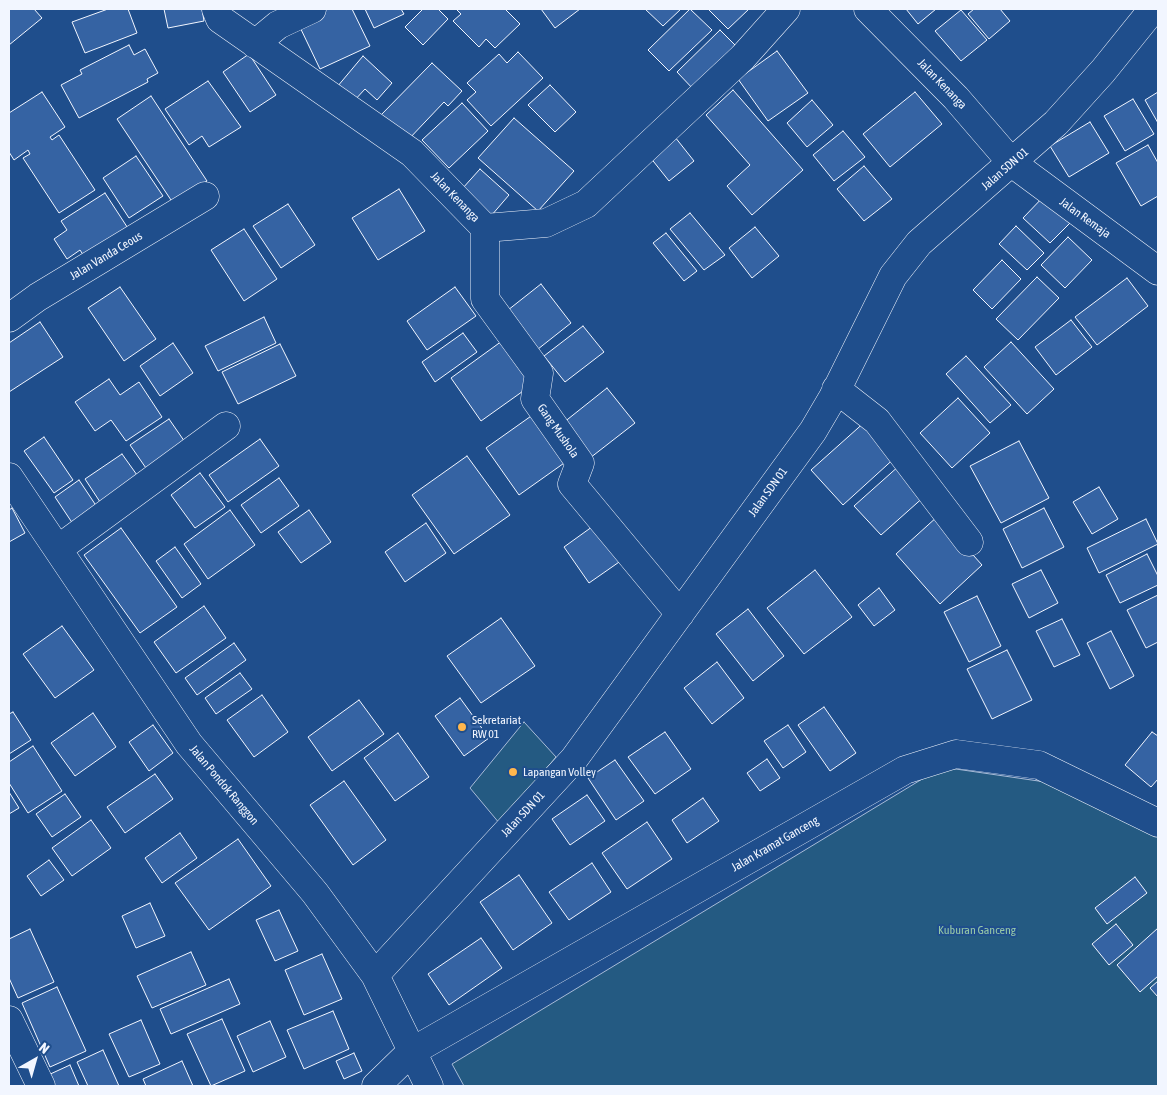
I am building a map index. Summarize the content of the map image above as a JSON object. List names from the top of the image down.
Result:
{
  "streets": {
    "street": [
      "Jalan Kenanga",
      "Jalan SDN 01",
      "Jalan Remaja",
      "Jalan Vanda Ceous",
      "Gang Mushola",
      "Jalan Pondok Ranggon",
      "Jalan Kramat Ganceng"
    ]
  },
  "crossings": [
    ["Jalan Kenanga", "Jalan SDN 01"],
    ["Jalan Kenanga", "Jalan Remaja"],
    ["Jalan Kenanga", "Gang Mushola"],
    ["Jalan SDN 01", "Jalan Remaja"],
    ["Jalan SDN 01", "Gang Mushola"],
    ["Jalan SDN 01", "Jalan Pondok Ranggon"],
    ["Jalan Pondok Ranggon", "Jalan Kramat Ganceng"]
  ],
  "parks": ["Kuburan Ganceng"],
  "places": ["Sekretariat RW 01", "Lapangan Volley"],
  "north": "top right"
}
